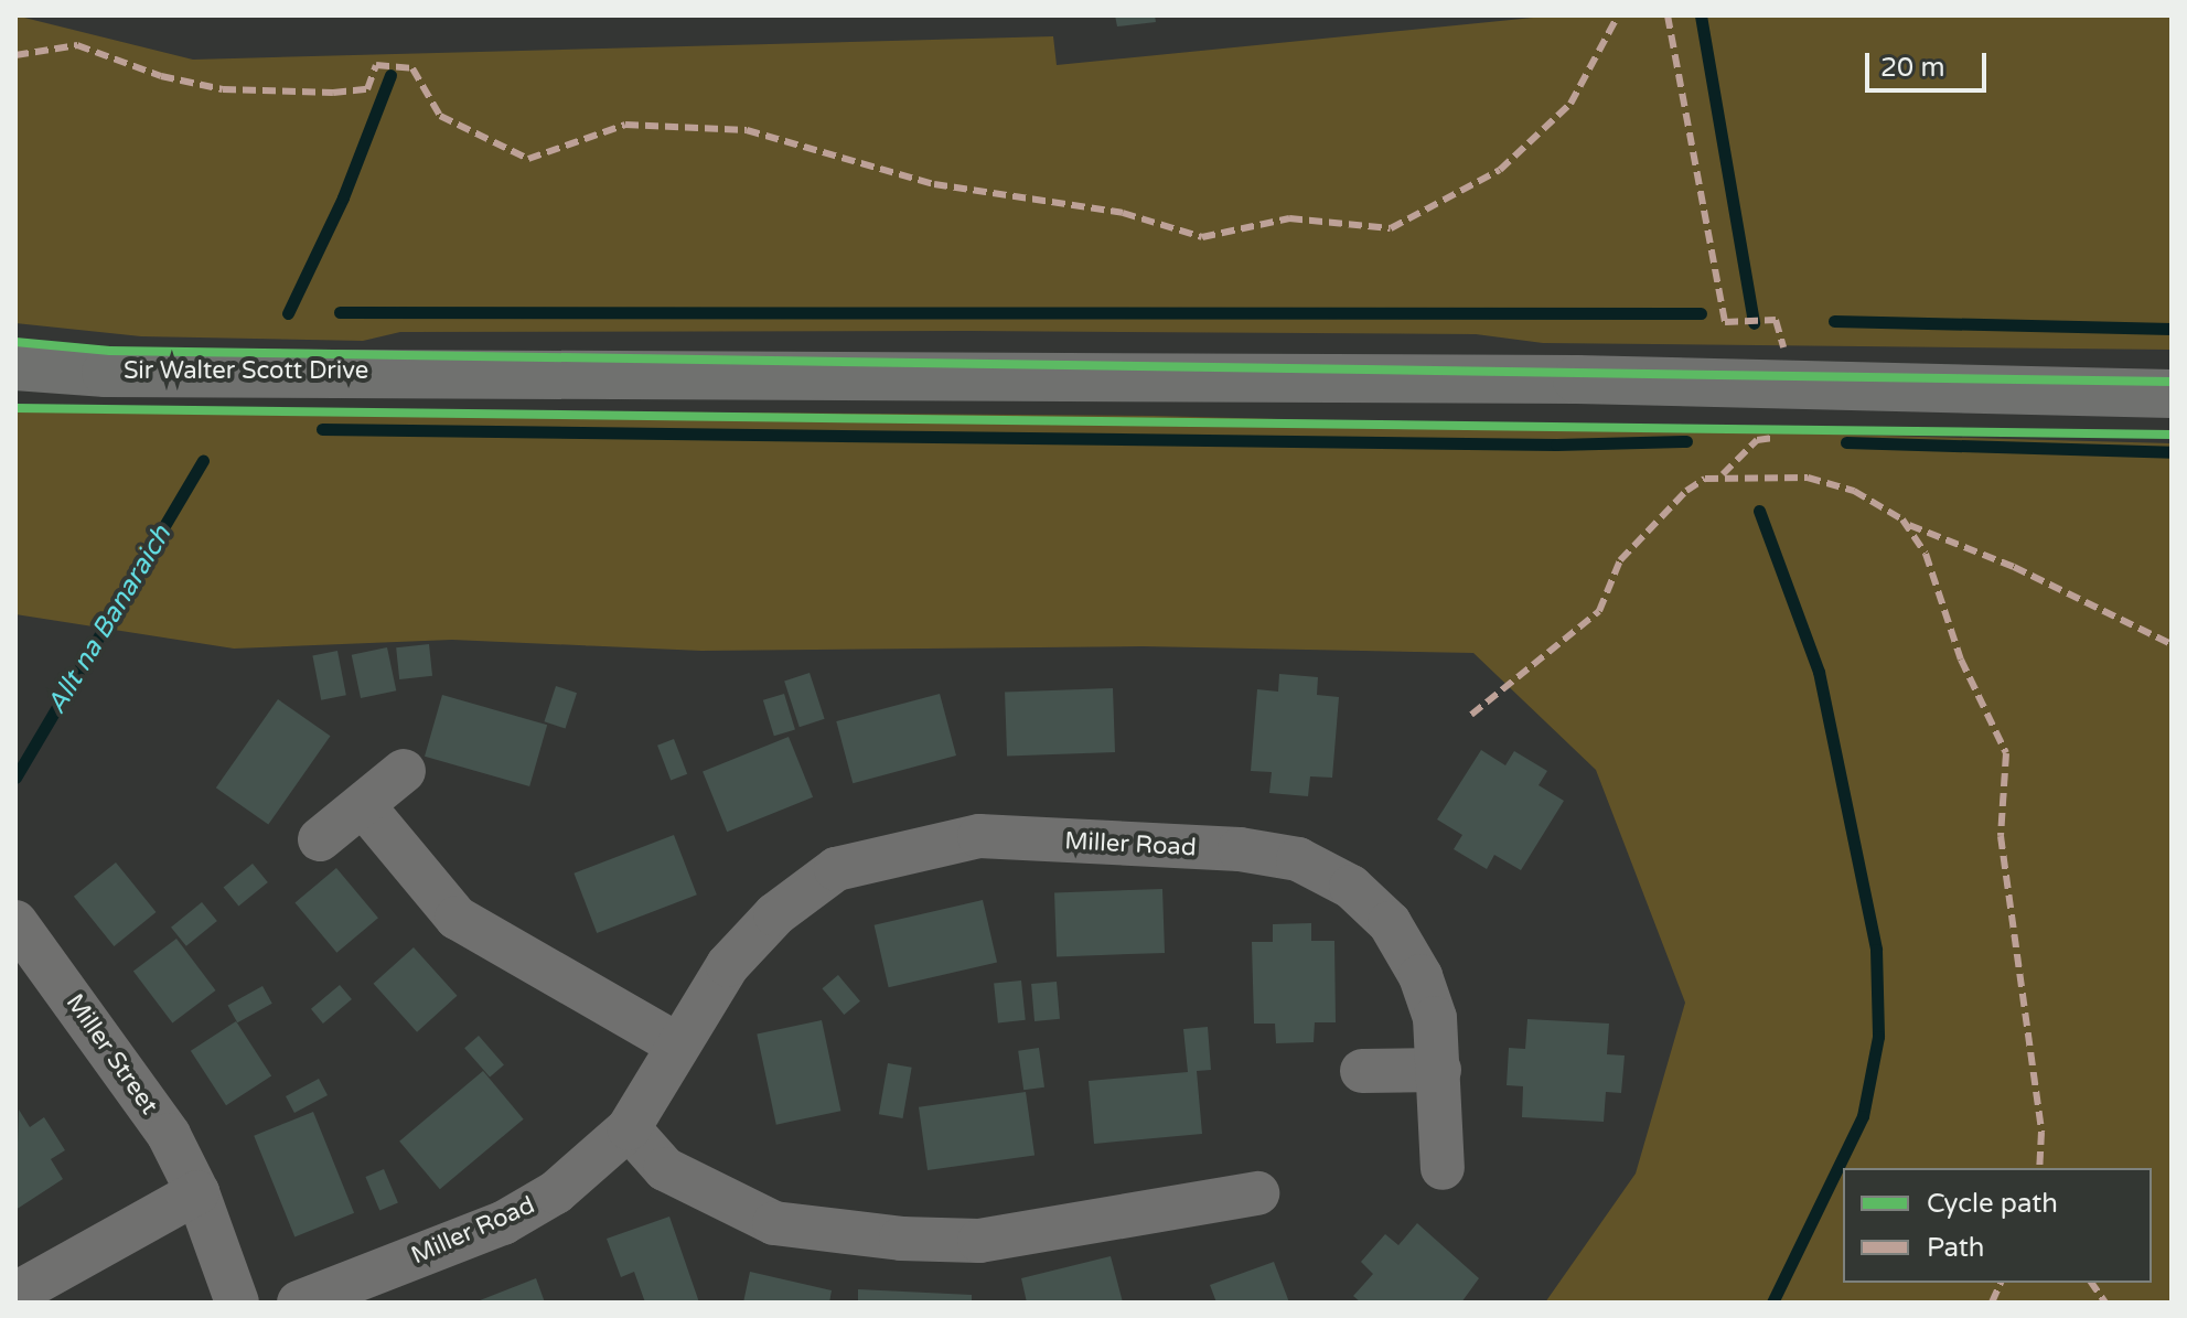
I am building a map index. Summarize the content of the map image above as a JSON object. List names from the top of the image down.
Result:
{
  "streets": {
    "main road": ["Sir Walter Scott Drive"],
    "street": ["Miller Road", "Miller Street"]
  },
  "water": ["Allt na Banaraich"],
  "legend": ["Cycle path", "Path"],
  "scale_bar": "20 m"
}
